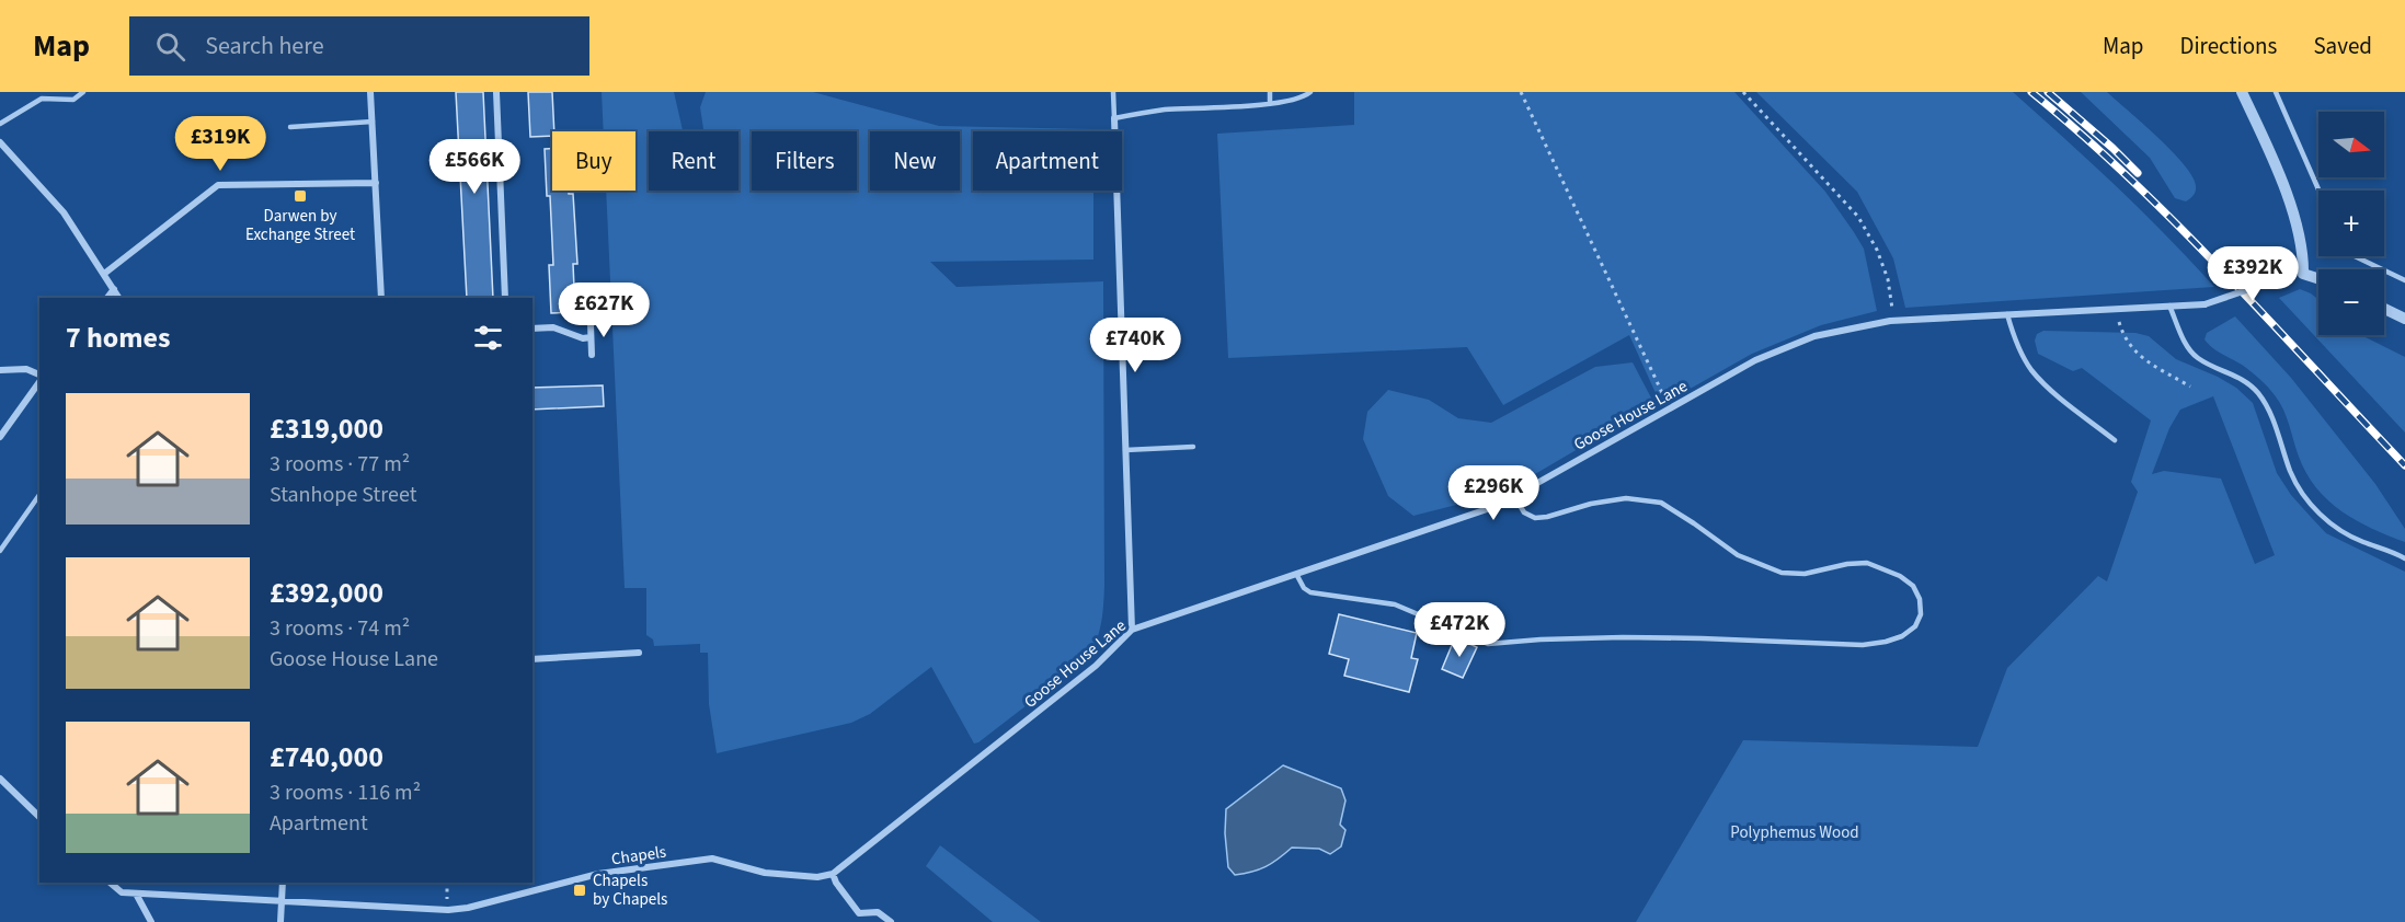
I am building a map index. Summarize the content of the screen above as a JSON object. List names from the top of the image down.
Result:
{
  "streets": {
    "street": ["Goose House Lane", "Chapels"]
  },
  "crossings": [
    ["Goose House Lane", "Chapels"]
  ],
  "parks": ["Polyphemus Wood"],
  "places": {
    "transit": ["Darwen by Exchange Street", "Chapels by Chapels"]
  },
  "north": "right",
  "page": {
    "header": "Map",
    "search": "Search here",
    "nav": ["Map", "Directions", "Saved"],
    "map_buttons": ["+", "−"],
    "price": [
      "£319K",
      "£566K",
      "£392K",
      "£627K",
      "£740K",
      "£296K",
      "£472K"
    ],
    "chip": [
      "Buy",
      "Rent",
      "Filters",
      "New",
      "Apartment"
    ],
    "heading": "7 homes",
    "list": [
      {
        "name": "£319,000",
        "note": "3 rooms · 77 m² · Stanhope Street"
      },
      {
        "name": "£392,000",
        "note": "3 rooms · 74 m² · Goose House Lane"
      },
      {
        "name": "£740,000",
        "note": "3 rooms · 116 m² · Apartment"
      }
    ]
  }
}
